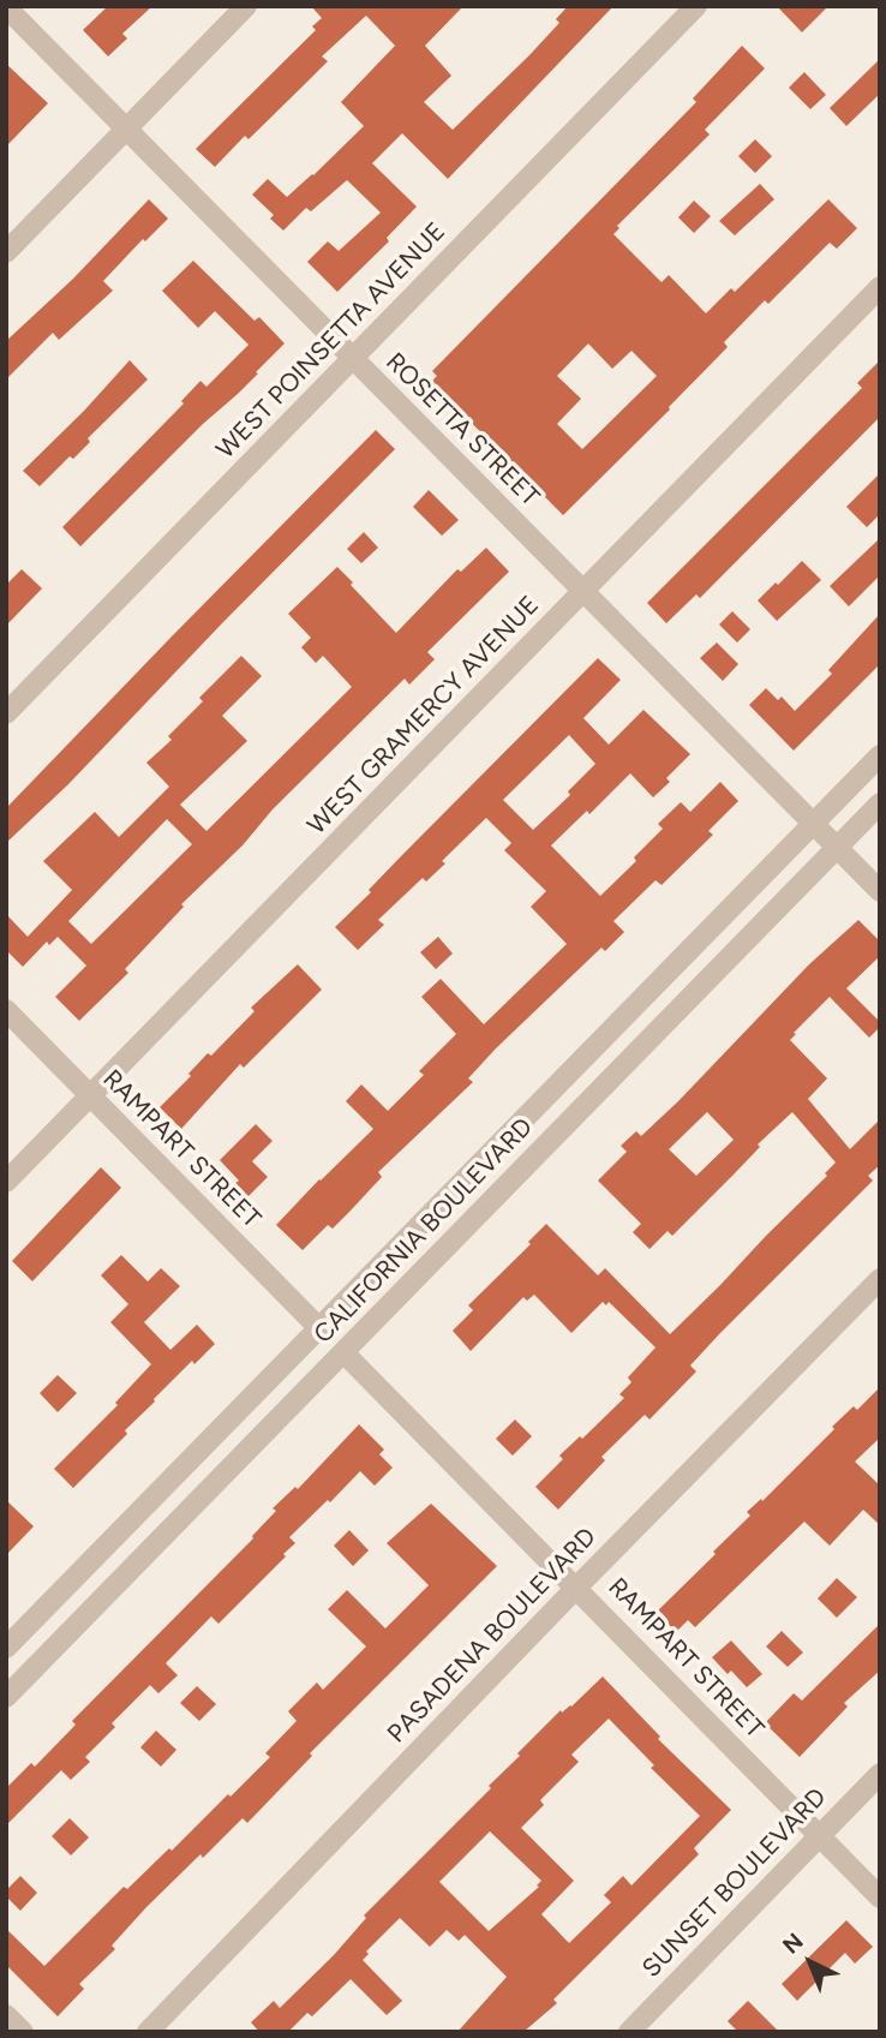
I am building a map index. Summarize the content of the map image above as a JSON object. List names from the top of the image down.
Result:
{
  "streets": {
    "street": [
      "WEST POINSETTA AVENUE",
      "ROSETTA STREET",
      "WEST GRAMERCY AVENUE",
      "RAMPART STREET",
      "CALIFORNIA BOULEVARD",
      "PASADENA BOULEVARD",
      "SUNSET BOULEVARD"
    ]
  },
  "crossings": [
    ["WEST POINSETTA AVENUE", "ROSETTA STREET"],
    ["ROSETTA STREET", "WEST GRAMERCY AVENUE"],
    ["ROSETTA STREET", "CALIFORNIA BOULEVARD"],
    ["WEST GRAMERCY AVENUE", "RAMPART STREET"],
    ["RAMPART STREET", "CALIFORNIA BOULEVARD"],
    ["RAMPART STREET", "PASADENA BOULEVARD"],
    ["RAMPART STREET", "SUNSET BOULEVARD"]
  ],
  "north": "top left"
}
